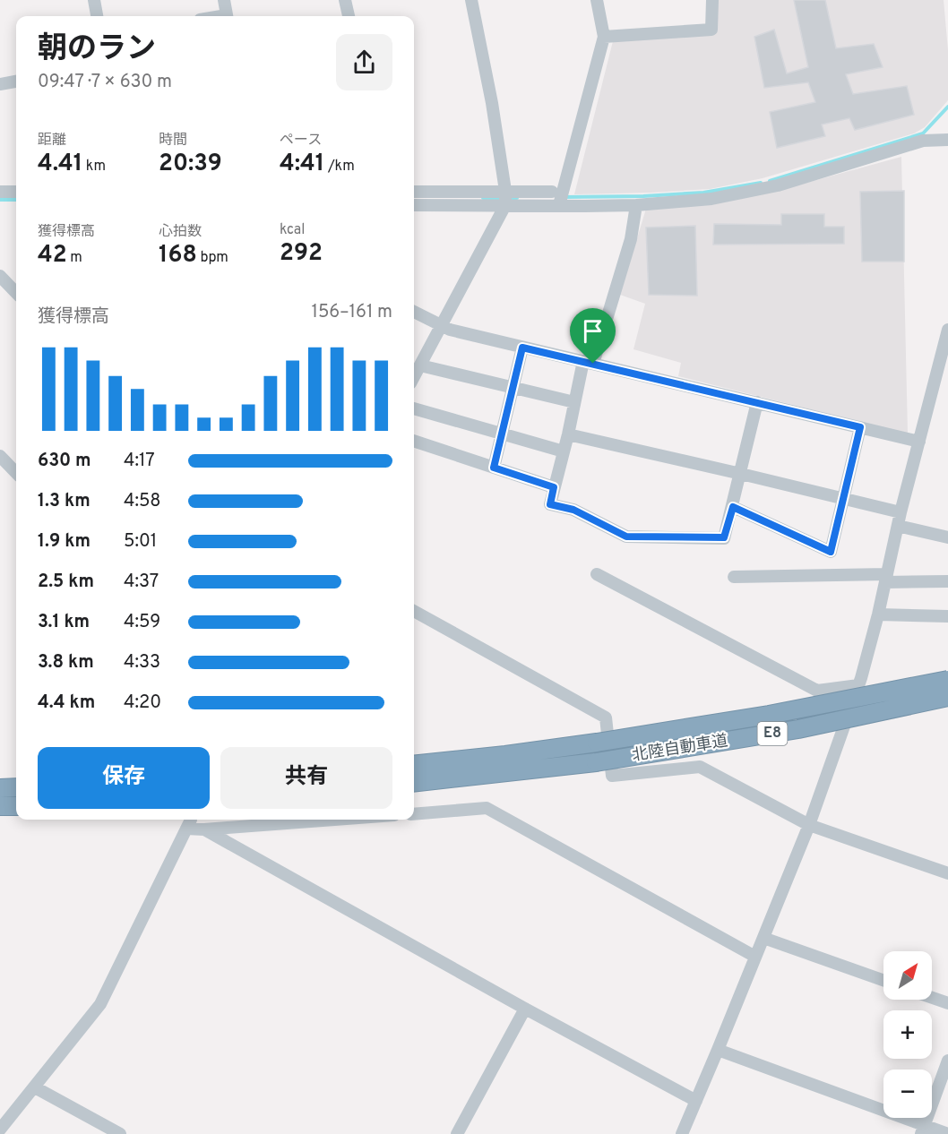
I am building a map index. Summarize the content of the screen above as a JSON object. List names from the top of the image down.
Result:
{
  "streets": {
    "highway": ["E8", "北陸自動車道"]
  },
  "north": "top right",
  "page": {
    "heading": ["朝のラン", "09:47 · 7 × 630 m"],
    "stats": [
      ["距離", "4.41 km"],
      ["時間", "20:39"],
      ["ペース", "4:41 /km"],
      ["獲得標高", "42 m"],
      ["心拍数", "168 bpm"],
      ["kcal", "292"]
    ],
    "chart": ["獲得標高", "156–161 m"],
    "list": [
      {
        "name": "630 m",
        "note": "4:17"
      },
      {
        "name": "1.3 km",
        "note": "4:58"
      },
      {
        "name": "1.9 km",
        "note": "5:01"
      },
      {
        "name": "2.5 km",
        "note": "4:37"
      },
      {
        "name": "3.1 km",
        "note": "4:59"
      },
      {
        "name": "3.8 km",
        "note": "4:33"
      },
      {
        "name": "4.4 km",
        "note": "4:20"
      }
    ],
    "buttons": ["保存", "共有"],
    "map_buttons": ["+", "−"]
  }
}
